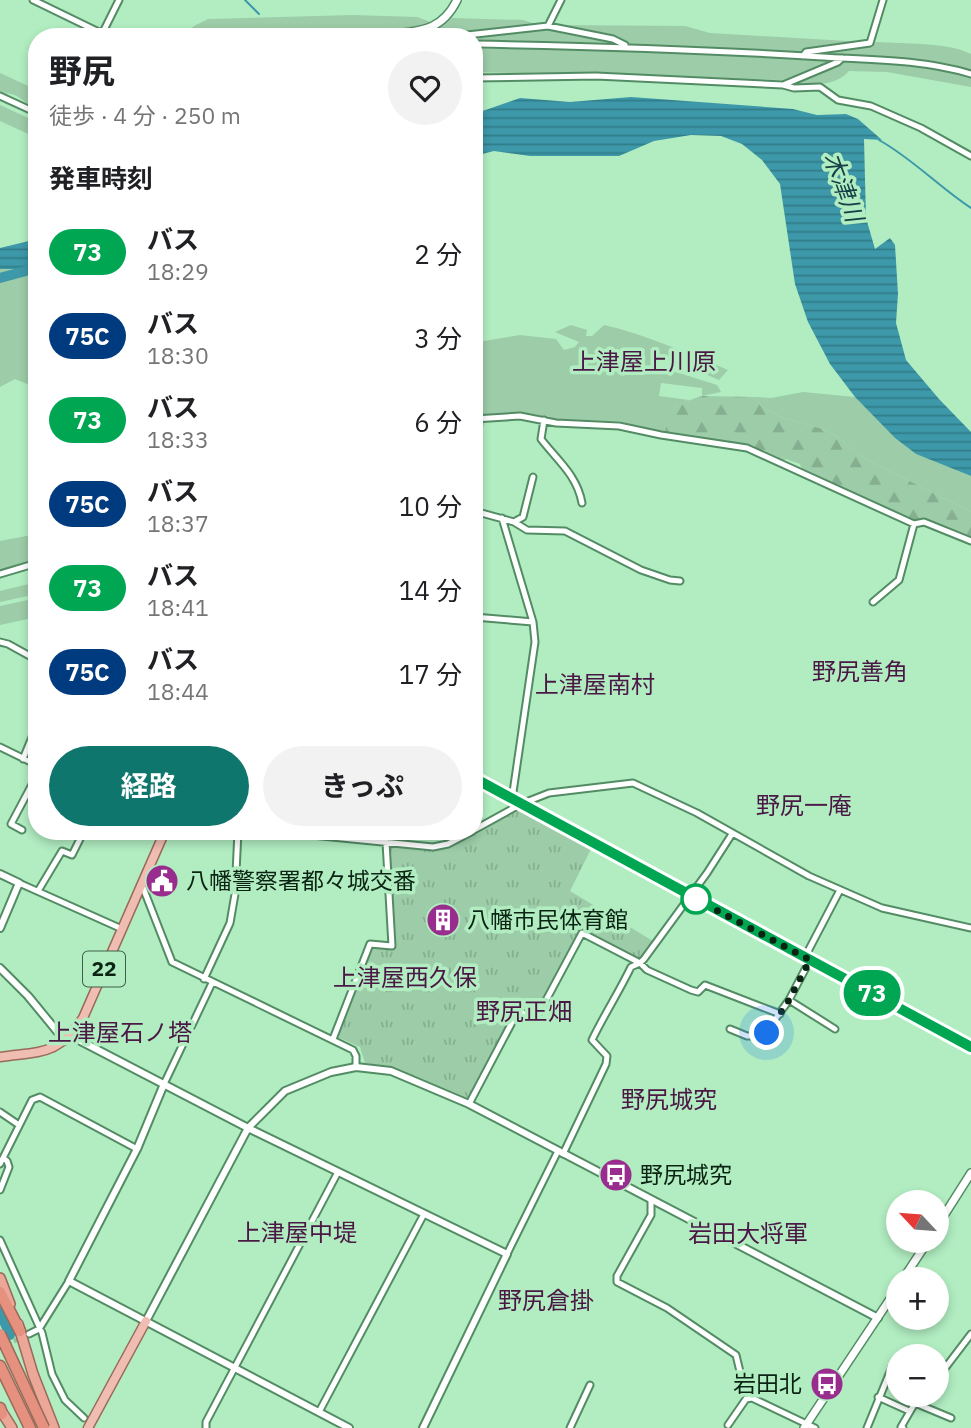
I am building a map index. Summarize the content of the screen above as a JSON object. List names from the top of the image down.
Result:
{
  "streets": {
    "main road": ["22"]
  },
  "districts": [
    "上津屋上川原",
    "野尻善角",
    "上津屋南村",
    "野尻一庵",
    "上津屋西久保",
    "野尻正畑",
    "上津屋石ノ塔",
    "野尻城究",
    "上津屋中堤",
    "岩田大将軍",
    "野尻倉掛"
  ],
  "water": ["木津川"],
  "places": {
    "public building": ["八幡警察署都々城交番"],
    "building": ["八幡市民体育館"],
    "bus stop": ["野尻城究", "岩田北"]
  },
  "lines": ["bus line 73"],
  "north": "top left",
  "page": {
    "on_map": "73",
    "heading": [
      ["野尻", "徒歩 · 4 分 · 250 m"],
      "発車時刻"
    ],
    "list": [
      {
        "mark": "73",
        "name": "バス",
        "note": "18:29",
        "value": "2 分"
      },
      {
        "mark": "75C",
        "name": "バス",
        "note": "18:30",
        "value": "3 分"
      },
      {
        "mark": "73",
        "name": "バス",
        "note": "18:33",
        "value": "6 分"
      },
      {
        "mark": "75C",
        "name": "バス",
        "note": "18:37",
        "value": "10 分"
      },
      {
        "mark": "73",
        "name": "バス",
        "note": "18:41",
        "value": "14 分"
      },
      {
        "mark": "75C",
        "name": "バス",
        "note": "18:44",
        "value": "17 分"
      }
    ],
    "buttons": ["経路", "きっぷ"],
    "map_buttons": ["+", "−"]
  }
}
